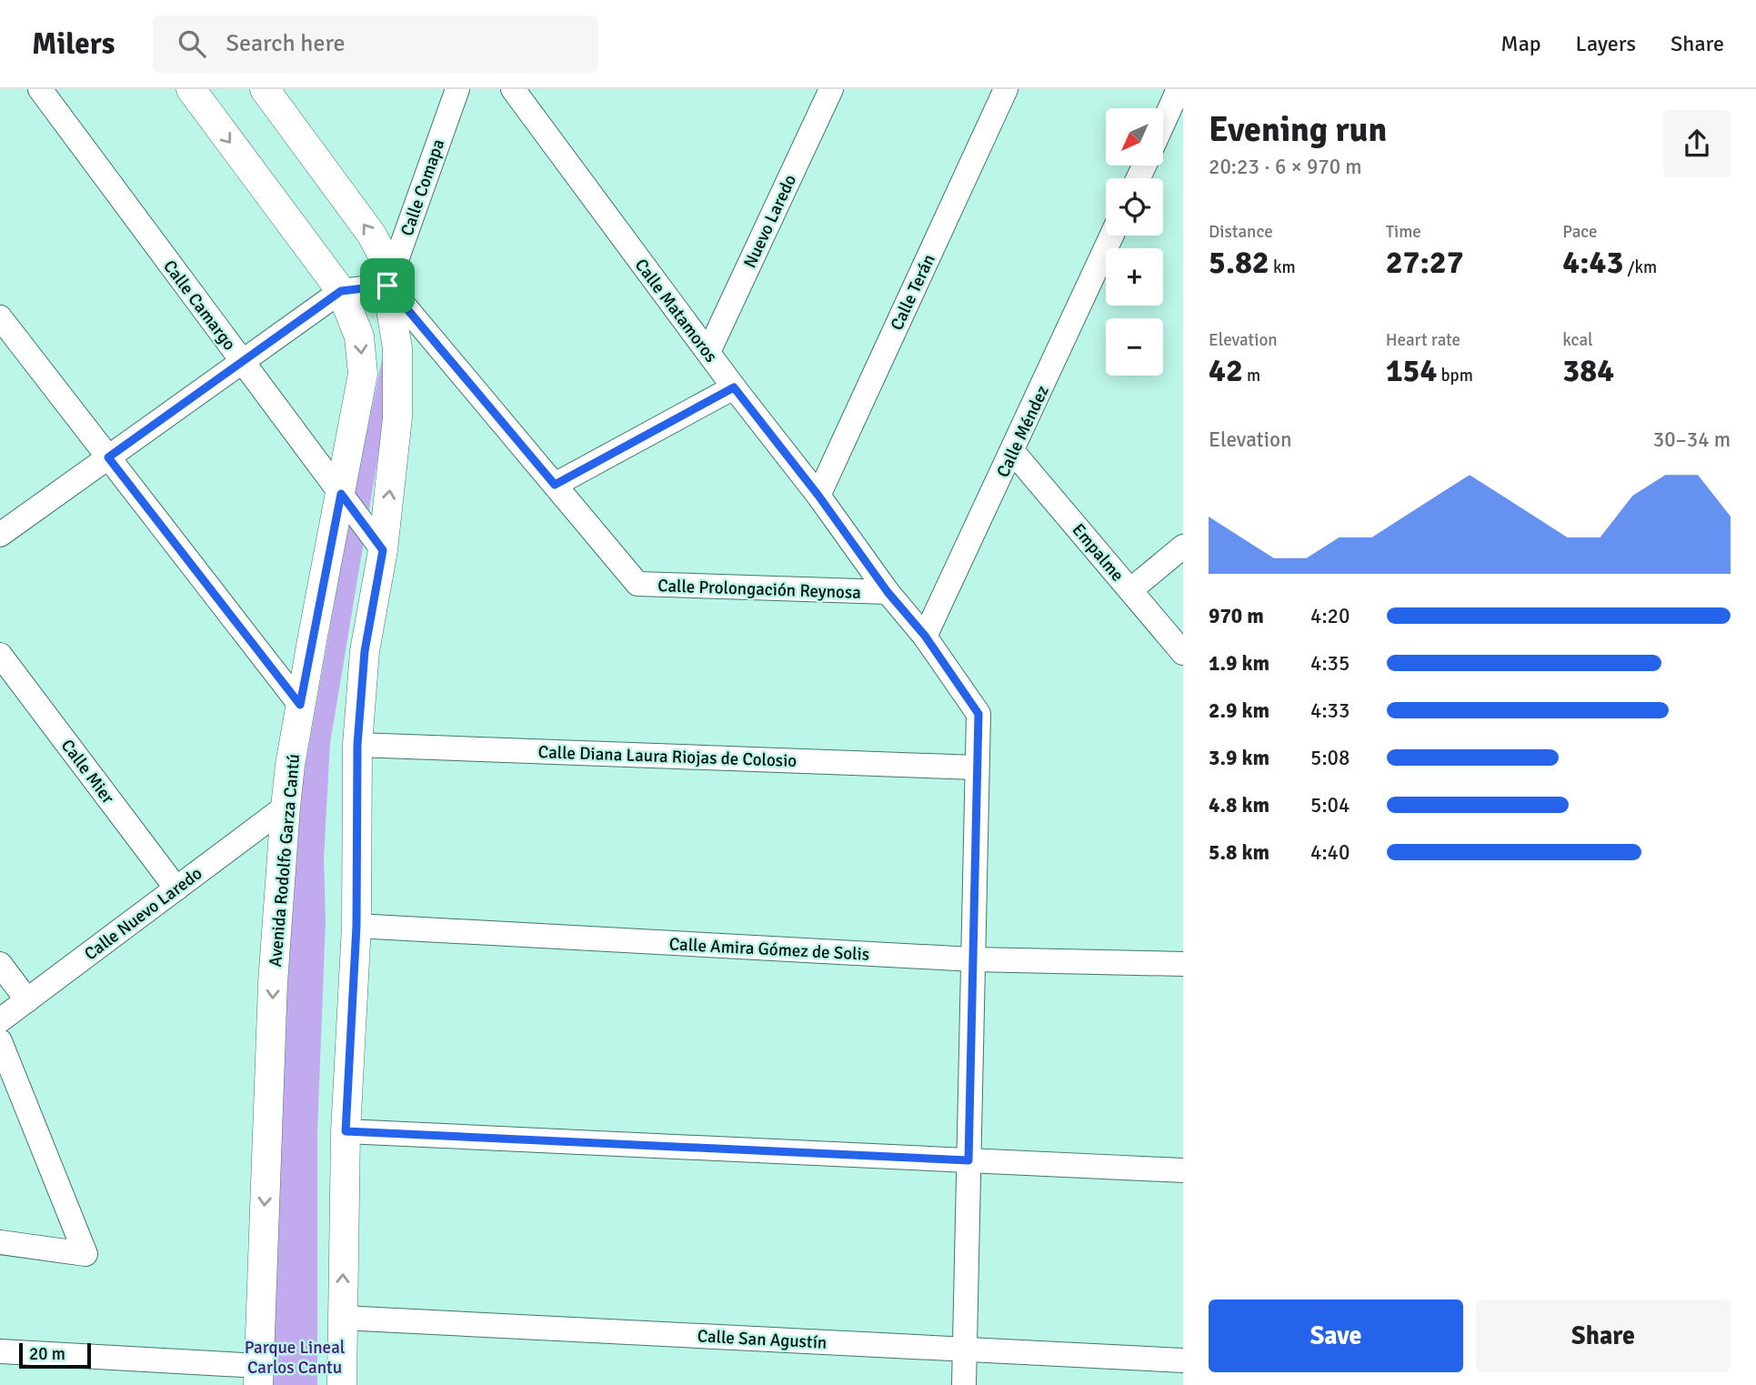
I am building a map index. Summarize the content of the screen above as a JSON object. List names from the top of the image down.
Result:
{
  "streets": {
    "main road": ["Avenida Rodolfo Garza Cantú"],
    "street": [
      "Calle Comapa",
      "Nuevo Laredo",
      "Calle Terán",
      "Calle Camargo",
      "Calle Matamoros",
      "Calle Méndez",
      "Empalme",
      "Calle Prolongación Reynosa",
      "Calle Diana Laura Riojas de Colosio",
      "Calle Mier",
      "Calle Nuevo Laredo",
      "Calle Amira Gómez de Solis",
      "Calle San Agustín"
    ]
  },
  "crossings": [
    ["Calle Comapa", "Calle Prolongación Reynosa"],
    ["Nuevo Laredo", "Calle Matamoros"],
    ["Calle Terán", "Calle Matamoros"],
    ["Calle Camargo", "Avenida Rodolfo Garza Cantú"],
    ["Calle Matamoros", "Calle Méndez"],
    ["Calle Matamoros", "Calle Prolongación Reynosa"],
    ["Calle Matamoros", "Calle Diana Laura Riojas de Colosio"],
    ["Calle Méndez", "Empalme"],
    ["Calle Mier", "Calle Nuevo Laredo"],
    ["Avenida Rodolfo Garza Cantú", "Calle Nuevo Laredo"]
  ],
  "parks": ["Parque Lineal Carlos Cantu"],
  "scale_bar": "20 m",
  "north": "bottom left",
  "page": {
    "header": "Milers",
    "search": "Search here",
    "nav": ["Map", "Layers", "Share"],
    "heading": ["Evening run", "20:23 · 6 × 970 m"],
    "map_buttons": ["+", "−"],
    "stats": [
      ["Distance", "5.82 km"],
      ["Time", "27:27"],
      ["Pace", "4:43 /km"],
      ["Elevation", "42 m"],
      ["Heart rate", "154 bpm"],
      ["kcal", "384"]
    ],
    "chart": ["Elevation", "30–34 m"],
    "list": [
      {
        "name": "970 m",
        "note": "4:20"
      },
      {
        "name": "1.9 km",
        "note": "4:35"
      },
      {
        "name": "2.9 km",
        "note": "4:33"
      },
      {
        "name": "3.9 km",
        "note": "5:08"
      },
      {
        "name": "4.8 km",
        "note": "5:04"
      },
      {
        "name": "5.8 km",
        "note": "4:40"
      }
    ],
    "buttons": ["Save", "Share"],
    "scale": "20 m"
  }
}
